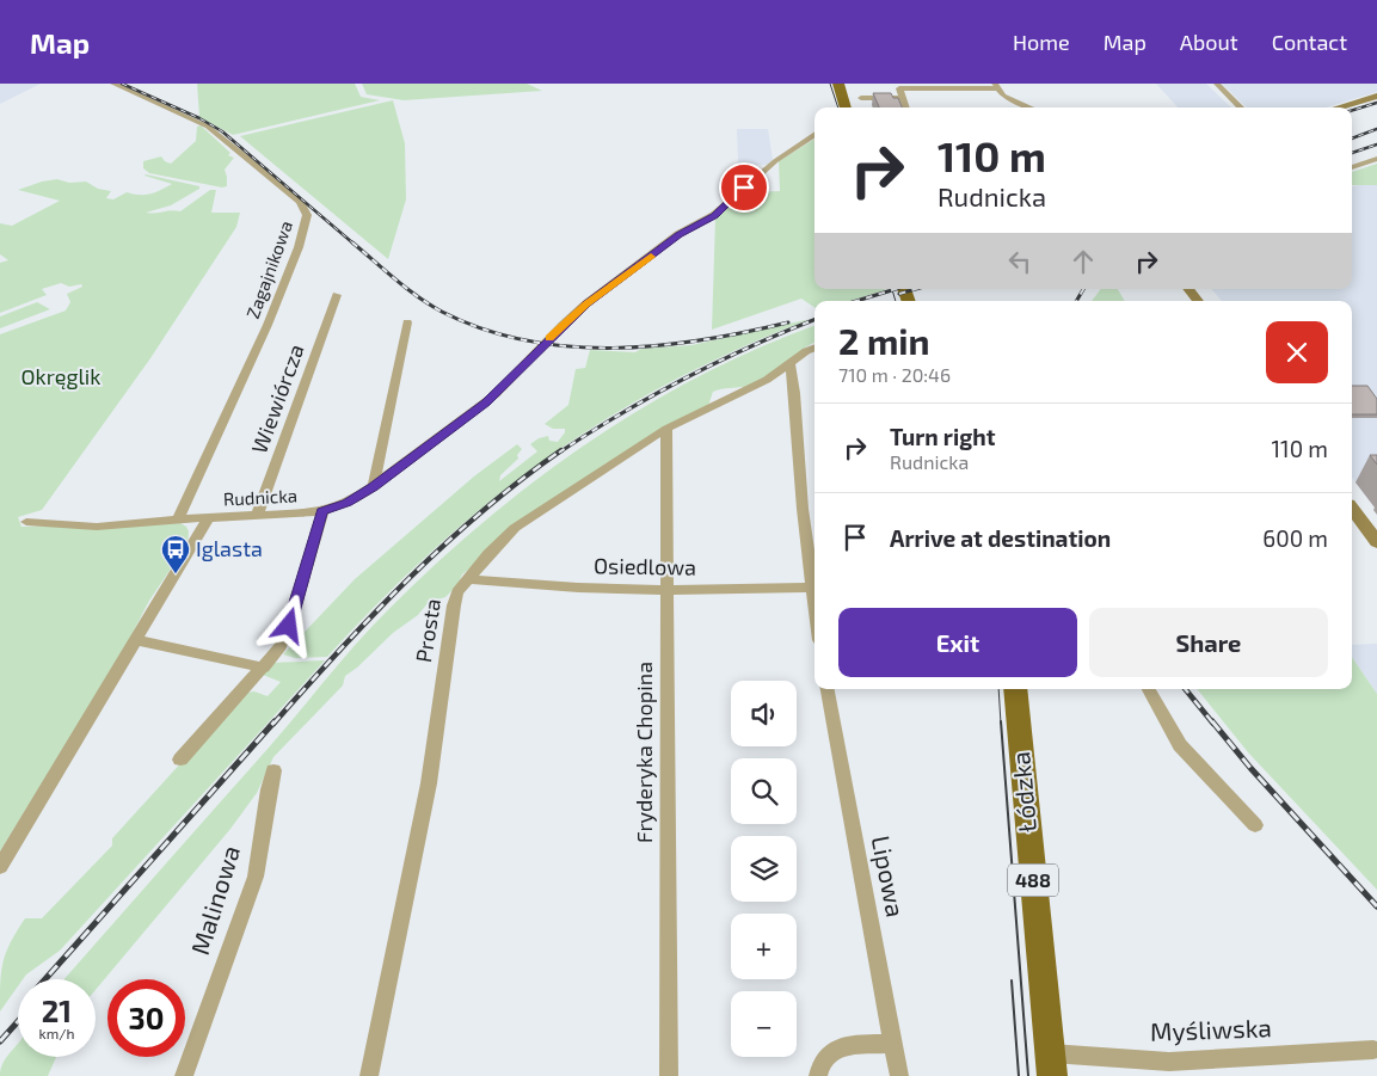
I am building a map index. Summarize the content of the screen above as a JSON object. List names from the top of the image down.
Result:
{
  "streets": {
    "main road": ["Łódzka", "488"],
    "street": [
      "Zagajnikowa",
      "Wiewiórcza",
      "Rudnicka",
      "Osiedlowa",
      "Prosta",
      "Fryderyka Chopina",
      "Lipowa",
      "Malinowa",
      "Myśliwska"
    ]
  },
  "crossings": [
    ["Zagajnikowa", "Rudnicka"],
    ["Wiewiórcza", "Rudnicka"],
    ["Osiedlowa", "Prosta"],
    ["Osiedlowa", "Fryderyka Chopina"],
    ["Prosta", "Fryderyka Chopina"],
    ["Łódzka", "Myśliwska"]
  ],
  "parks": ["Okręglik"],
  "places": {
    "bus stop": ["Iglasta"]
  },
  "page": {
    "header": "Map",
    "nav": [
      "Home",
      "Map",
      "About",
      "Contact"
    ],
    "turn": ["110 m", "Rudnicka"],
    "heading": ["2 min", "710 m · 20:46"],
    "list": [
      {
        "name": "Turn right",
        "note": "Rudnicka",
        "value": "110 m"
      },
      {
        "name": "Arrive at destination",
        "value": "600 m"
      }
    ],
    "buttons": ["Exit", "Share"],
    "map_buttons": ["+", "−"],
    "speed": "21 km/h",
    "limit": "30"
  }
}
